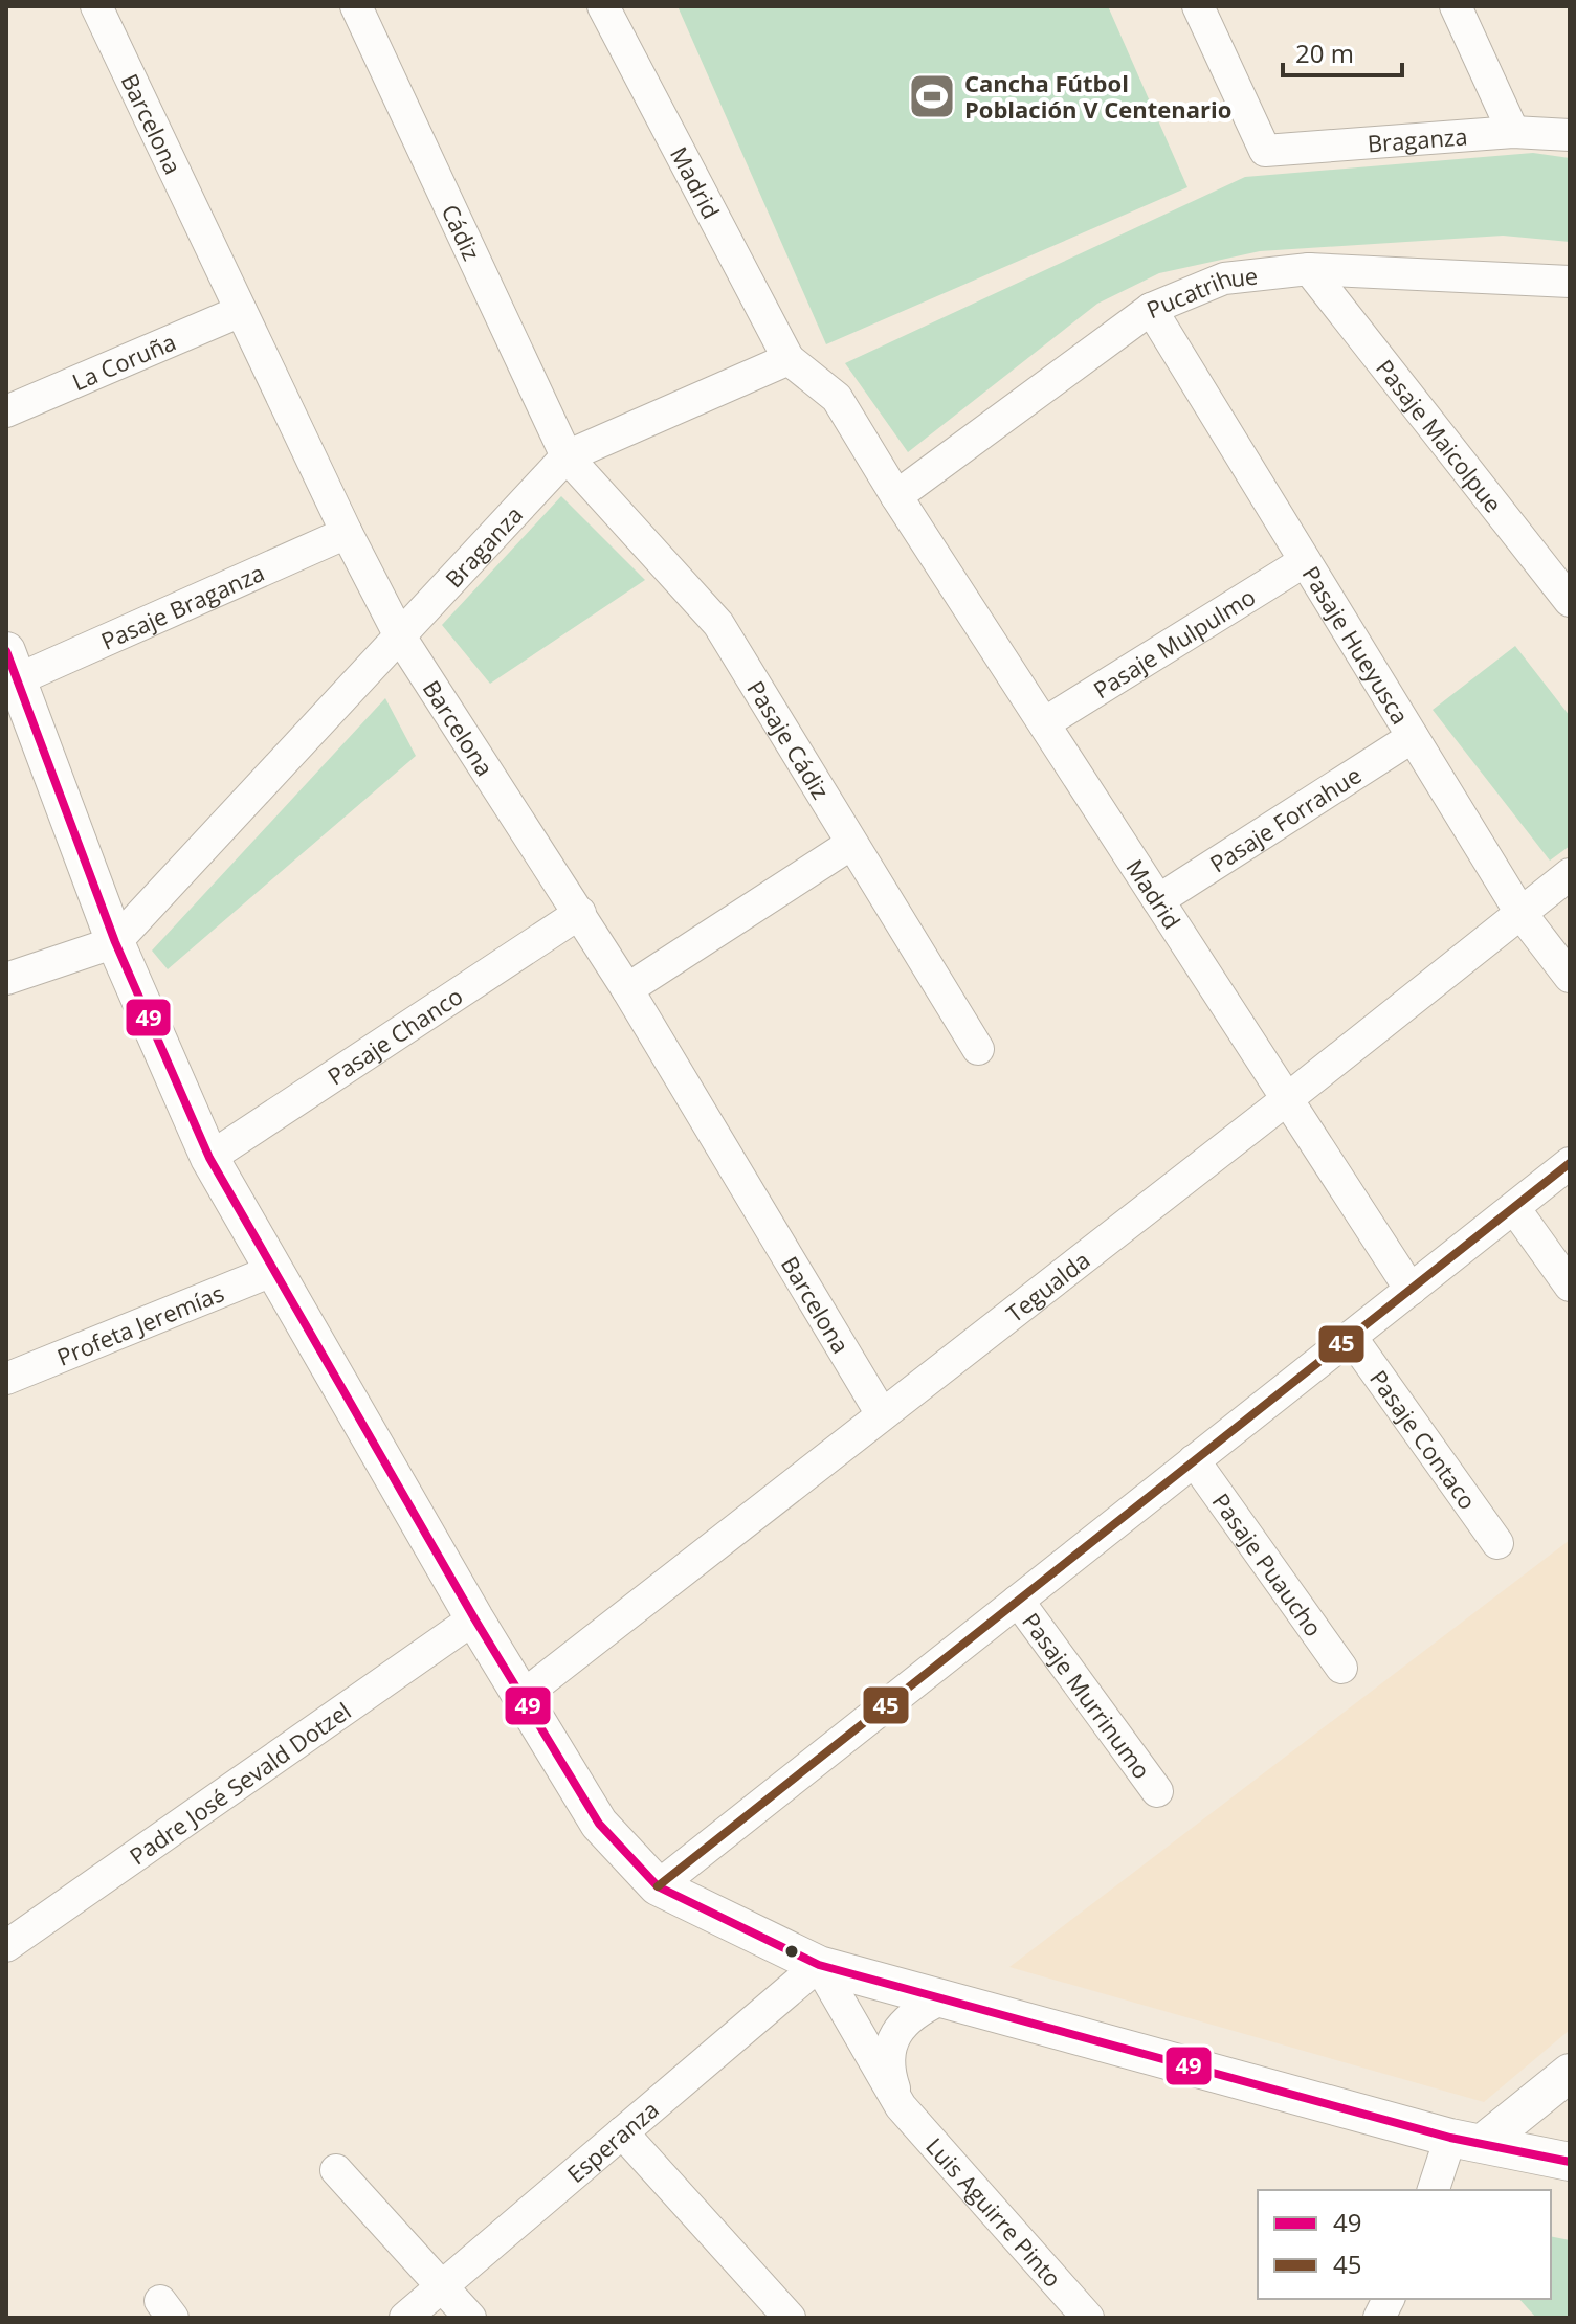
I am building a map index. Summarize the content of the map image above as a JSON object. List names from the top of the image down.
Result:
{
  "streets": {
    "street": [
      "Barcelona",
      "Braganza",
      "Madrid",
      "Cádiz",
      "Pucatrihue",
      "La Coruña",
      "Pasaje Maicolpue",
      "Pasaje Braganza",
      "Pasaje Mulpulmo",
      "Pasaje Hueyusca",
      "Pasaje Cádiz",
      "Pasaje Forrahue",
      "Pasaje Chanco",
      "Tegualda",
      "Profeta Jeremías",
      "Pasaje Contaco",
      "Pasaje Puaucho",
      "Pasaje Murrinumo",
      "Padre José Sevald Dotzel",
      "Esperanza",
      "Luis Aguirre Pinto"
    ]
  },
  "crossings": [
    ["Barcelona", "Braganza"],
    ["Barcelona", "La Coruña"],
    ["Barcelona", "Pasaje Braganza"],
    ["Barcelona", "Pasaje Chanco"],
    ["Barcelona", "Tegualda"],
    ["Braganza", "Madrid"],
    ["Braganza", "Cádiz"],
    ["Braganza", "Pasaje Cádiz"],
    ["Madrid", "Pucatrihue"],
    ["Madrid", "Pasaje Mulpulmo"],
    ["Madrid", "Pasaje Forrahue"],
    ["Madrid", "Tegualda"],
    ["Cádiz", "Pasaje Cádiz"],
    ["Pucatrihue", "Pasaje Maicolpue"],
    ["Pucatrihue", "Pasaje Hueyusca"],
    ["Pasaje Mulpulmo", "Pasaje Hueyusca"],
    ["Pasaje Hueyusca", "Pasaje Forrahue"],
    ["Pasaje Hueyusca", "Tegualda"],
    ["Esperanza", "Luis Aguirre Pinto"]
  ],
  "places": {
    "sports": ["Cancha Fútbol Población V Centenario"]
  },
  "lines": ["transit line 49", "transit line 45"],
  "legend": ["49", "45"],
  "scale_bar": "20 m"
}
